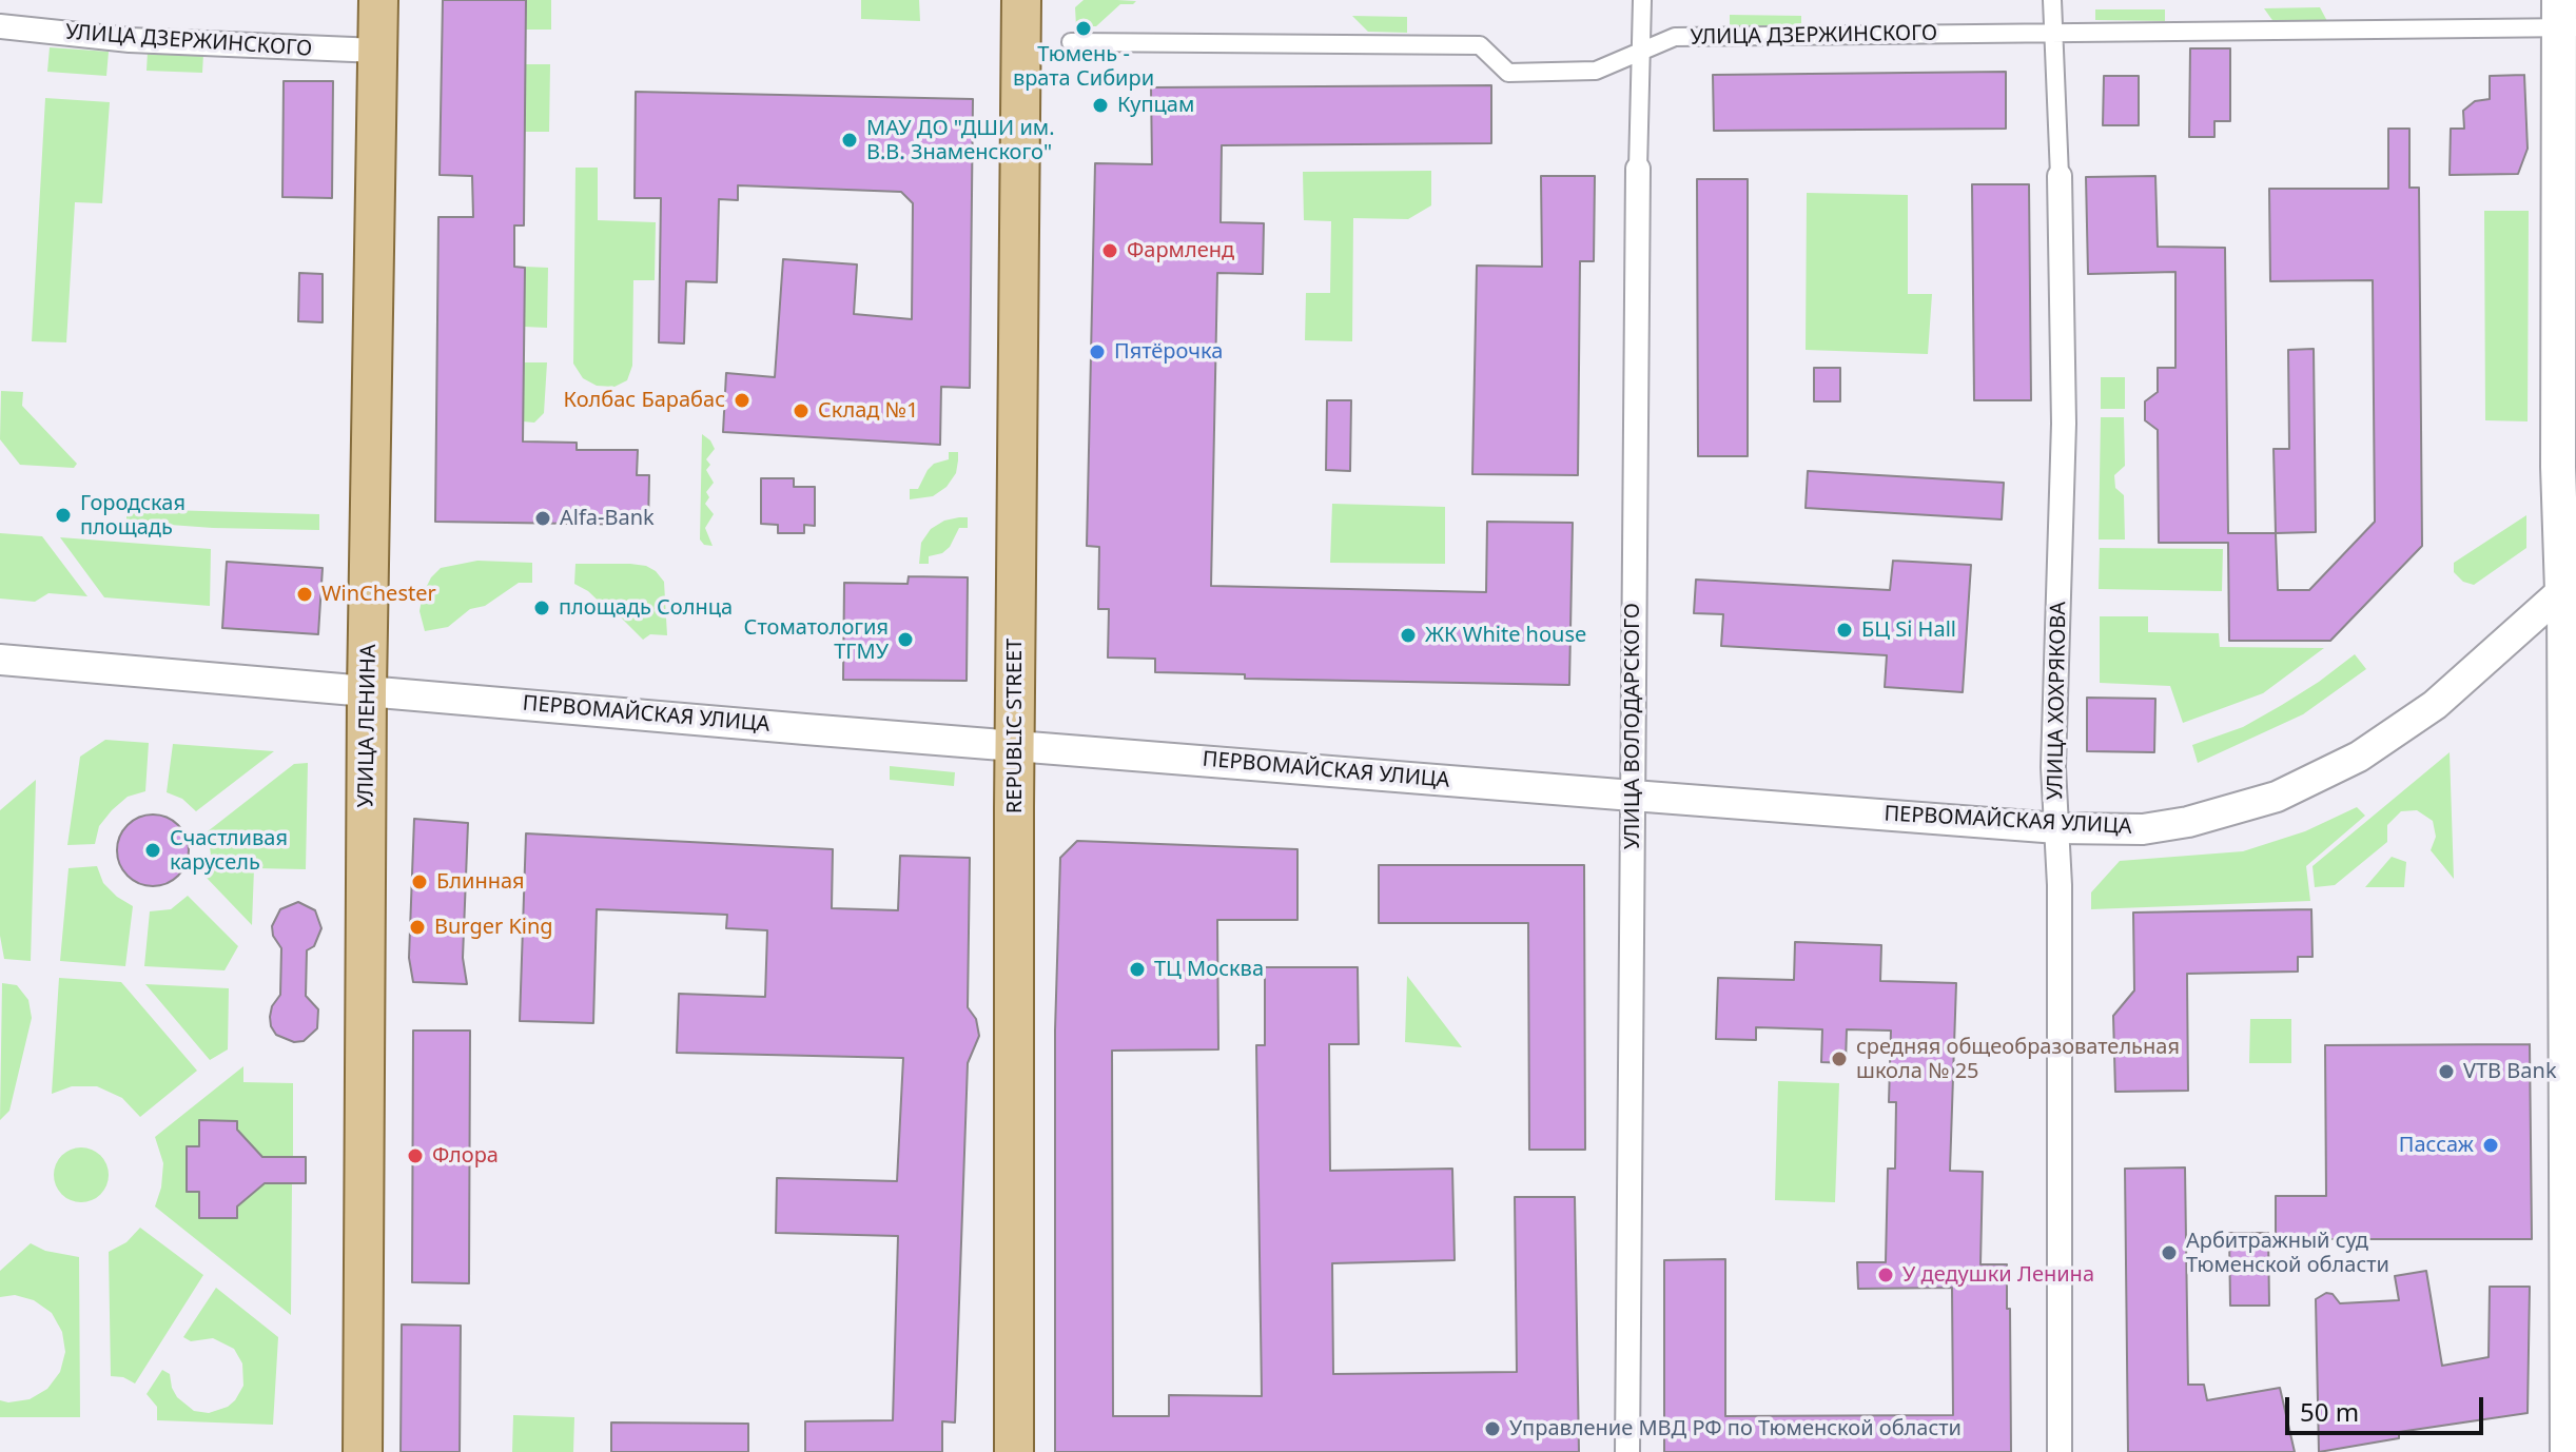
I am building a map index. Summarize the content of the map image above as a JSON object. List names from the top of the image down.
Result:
{
  "streets": {
    "main road": ["УЛИЦА ЛЕНИНА", "REPUBLIC STREET"],
    "street": [
      "УЛИЦА ДЗЕРЖИНСКОГО",
      "УЛИЦА ХОХРЯКОВА",
      "ПЕРВОМАЙСКАЯ УЛИЦА",
      "УЛИЦА ВОЛОДАРСКОГО"
    ]
  },
  "crossings": [
    ["УЛИЦА ДЗЕРЖИНСКОГО", "УЛИЦА ХОХРЯКОВА"],
    ["УЛИЦА ДЗЕРЖИНСКОГО", "УЛИЦА ЛЕНИНА"],
    ["УЛИЦА ДЗЕРЖИНСКОГО", "УЛИЦА ВОЛОДАРСКОГО"],
    ["УЛИЦА ХОХРЯКОВА", "ПЕРВОМАЙСКАЯ УЛИЦА"],
    ["ПЕРВОМАЙСКАЯ УЛИЦА", "УЛИЦА ЛЕНИНА"],
    ["ПЕРВОМАЙСКАЯ УЛИЦА", "REPUBLIC STREET"],
    ["ПЕРВОМАЙСКАЯ УЛИЦА", "УЛИЦА ВОЛОДАРСКОГО"]
  ],
  "places": [
    "Тюмень - врата Сибири",
    "Купцам",
    "МАУ ДО \"ДШИ им. В.В. Знаменского\"",
    "Фармленд",
    "Пятёрочка",
    "Колбас Барабас",
    "Склад №1",
    "Городская площадь",
    "Alfa-Bank",
    "WinChester",
    "площадь Солнца",
    "БЦ Si Hall",
    "ЖК White house",
    "Стоматология ТГМУ",
    "Счастливая карусель",
    "Блинная",
    "Burger King",
    "ТЦ Москва",
    "средняя общеобразовательная школа № 25",
    "VTB Bank",
    "Пассаж",
    "Флора",
    "Арбитражный суд Тюменской области",
    "У дедушки Ленина",
    "Управление МВД РФ по Тюменской области"
  ],
  "scale_bar": "50 m"
}
